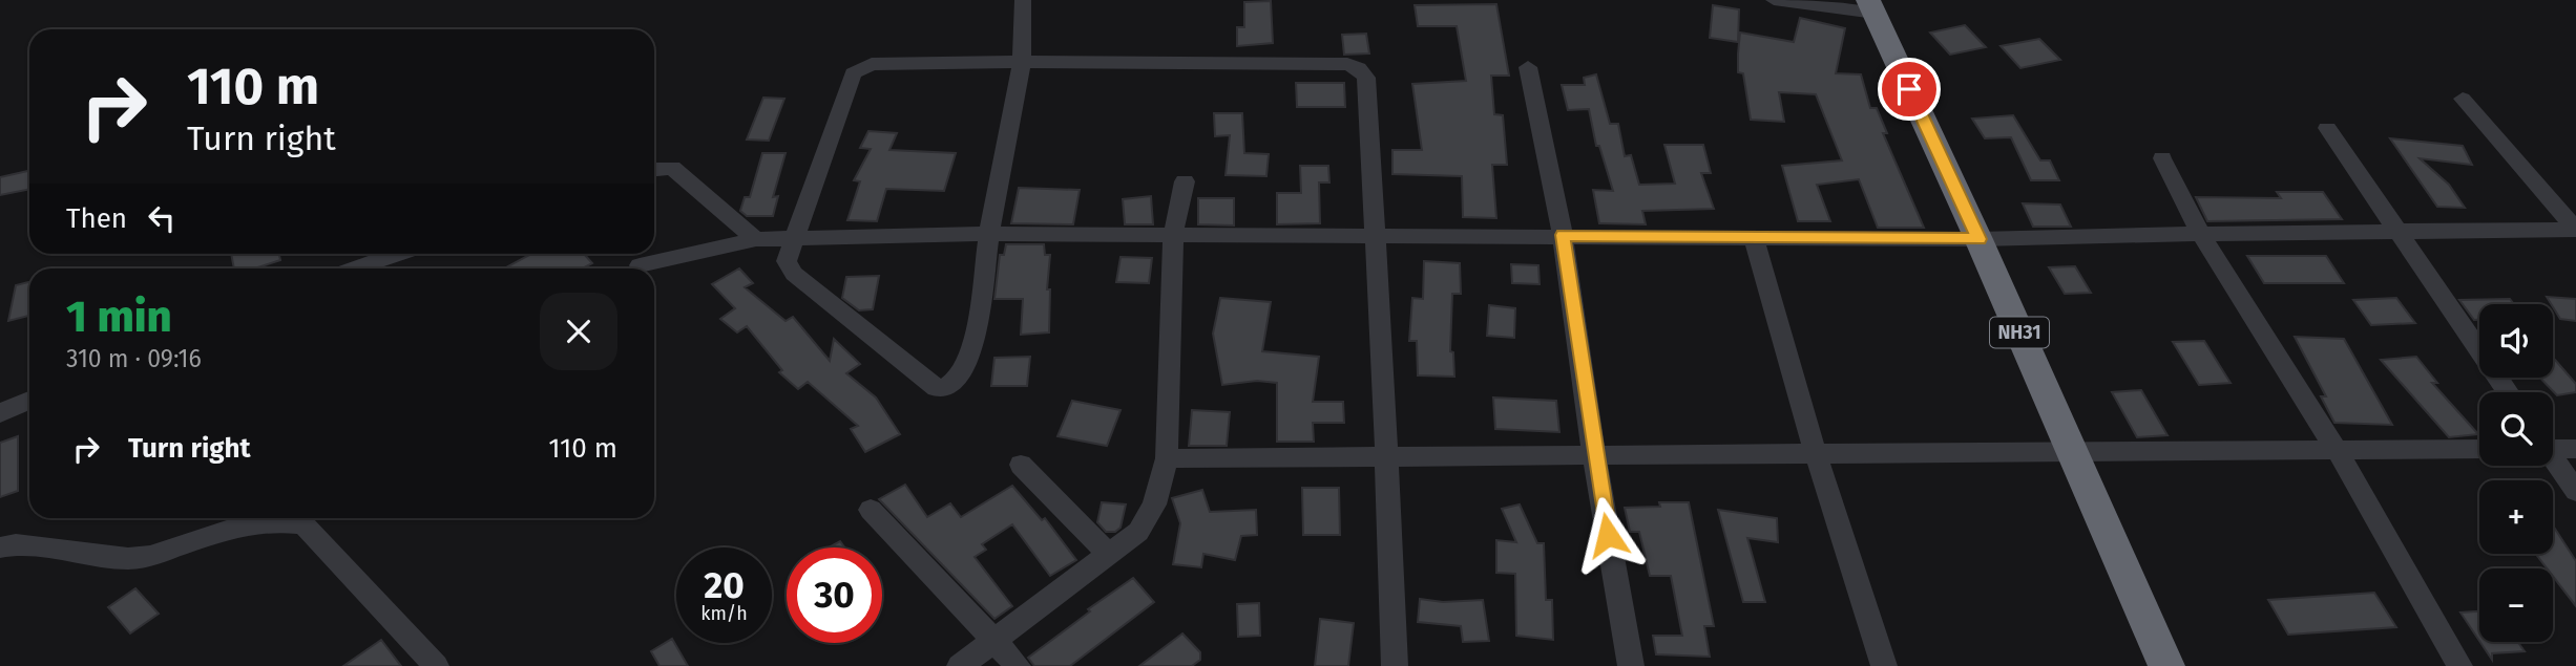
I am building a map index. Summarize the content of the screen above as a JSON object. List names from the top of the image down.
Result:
{
  "streets": {
    "highway": ["NH31"]
  },
  "page": {
    "turn": ["110 m", "Turn right"],
    "then": "Then",
    "heading": ["1 min", "310 m · 09:16"],
    "map_buttons": ["+", "−"],
    "list": [
      {
        "name": "Turn right",
        "value": "110 m"
      }
    ],
    "speed": "20 km/h",
    "limit": "30"
  }
}
